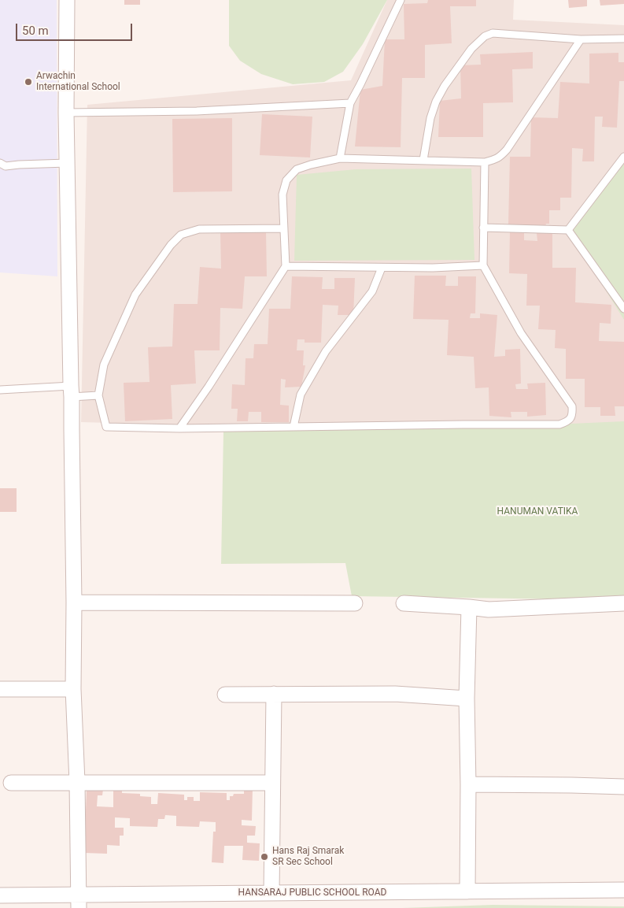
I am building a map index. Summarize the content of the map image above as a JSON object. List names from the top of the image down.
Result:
{
  "streets": {
    "street": ["HANSARAJ PUBLIC SCHOOL ROAD"]
  },
  "parks": ["HANUMAN VATIKA"],
  "places": ["Arwachin International School", "Hans Raj Smarak SR Sec School"],
  "scale_bar": "50 m"
}
